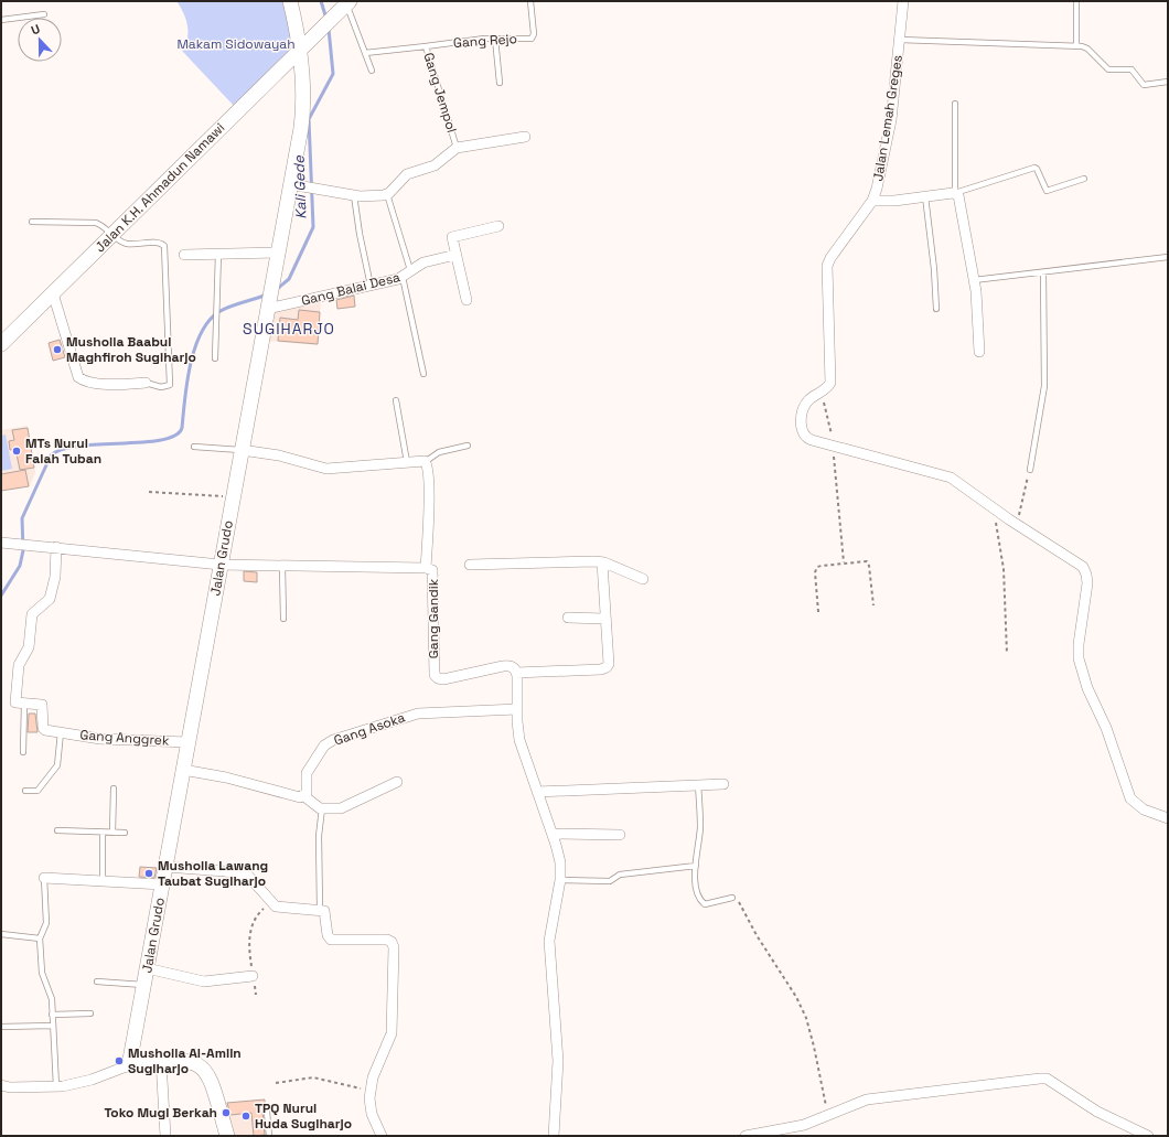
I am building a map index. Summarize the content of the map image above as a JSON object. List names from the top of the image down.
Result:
{
  "streets": {
    "street": [
      "Jalan Lemah Greges",
      "Jalan K.H. Ahmadun Namawi",
      "Gang Balai Desa",
      "Jalan Grudo",
      "Gang Gandik",
      "Gang Asoka",
      "Gang Anggrek"
    ],
    "lane": ["Gang Rejo", "Gang Jempol"]
  },
  "crossings": [
    ["Gang Rejo", "Gang Jempol"],
    ["Jalan K.H. Ahmadun Namawi", "Jalan Grudo"],
    ["Gang Balai Desa", "Jalan Grudo"],
    ["Jalan Grudo", "Gang Gandik"],
    ["Jalan Grudo", "Gang Anggrek"]
  ],
  "districts": ["SUGIHARJO"],
  "water": ["Kali Gede"],
  "parks": ["Makam Sidowayah"],
  "places": [
    "Musholla Baabul Maghfiroh Sugiharjo",
    "MTs Nurul Falah Tuban",
    "Musholla Lawang Taubat Sugiharjo",
    "Musholla Al-Amiin Sugiharjo",
    "Toko Mugi Berkah",
    "TPQ Nurul Huda Sugiharjo"
  ],
  "north": "top"
}
